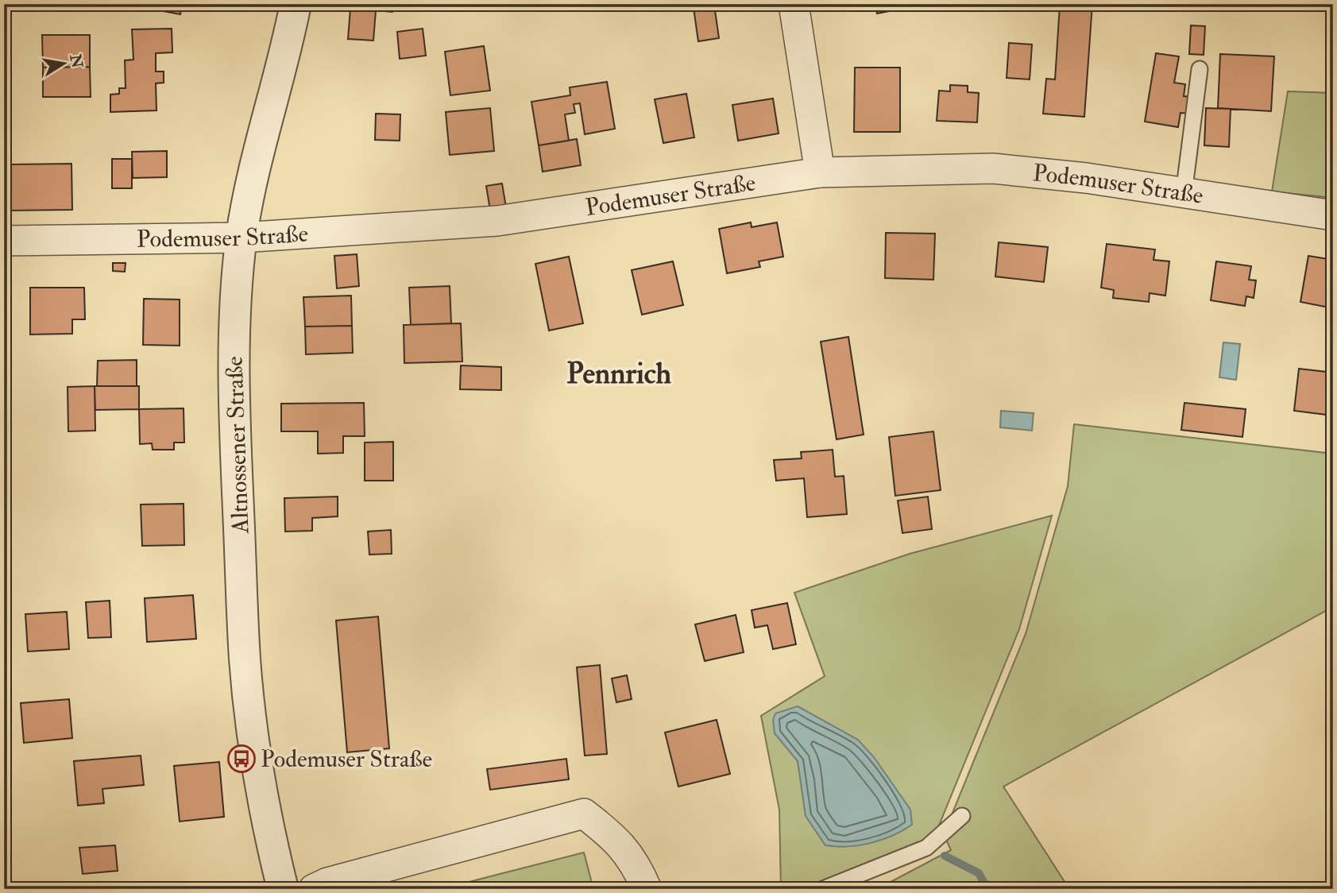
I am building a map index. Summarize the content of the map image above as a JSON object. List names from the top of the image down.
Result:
{
  "streets": {
    "street": ["Podemuser Straße", "Altnossener Straße"]
  },
  "crossings": [
    ["Podemuser Straße", "Altnossener Straße"]
  ],
  "districts": ["Pennrich"],
  "places": {
    "bus stop": ["Podemuser Straße"]
  },
  "north": "right"
}
